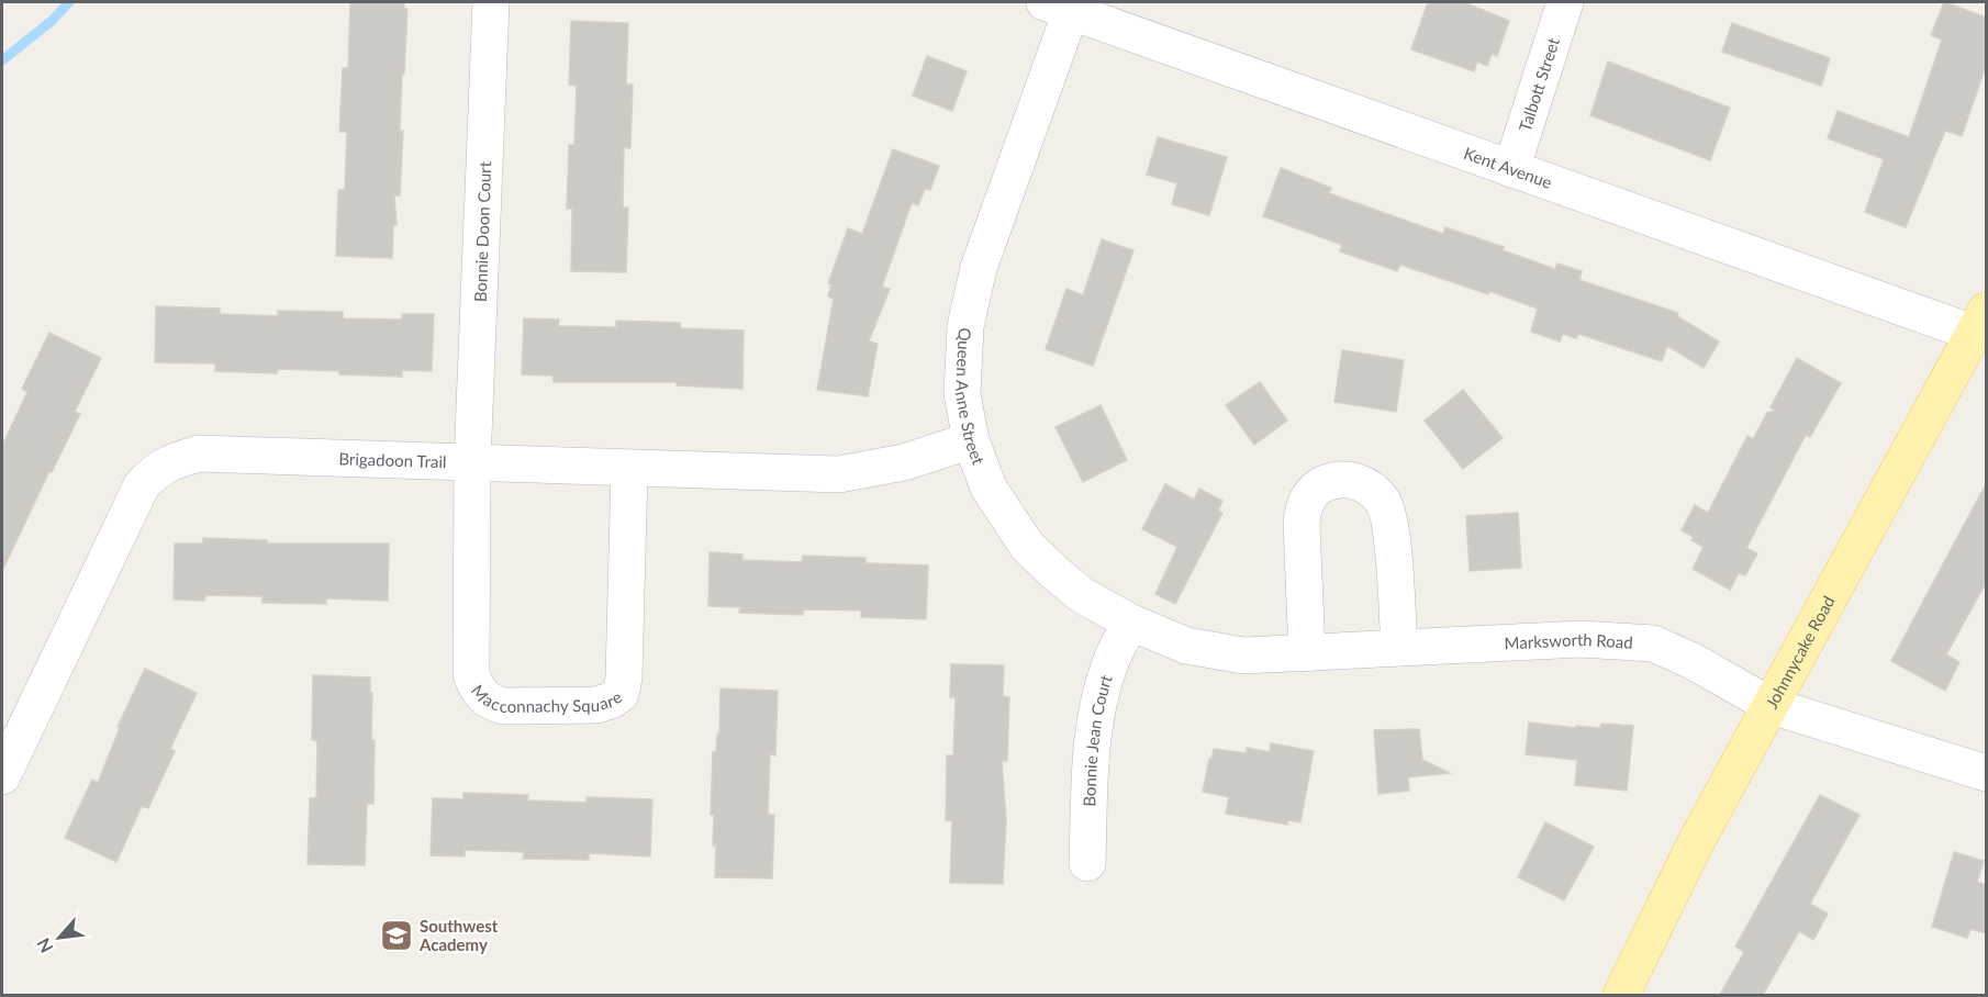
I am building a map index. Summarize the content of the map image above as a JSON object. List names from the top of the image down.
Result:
{
  "streets": {
    "main road": ["Johnnycake Road"],
    "street": [
      "Talbott Street",
      "Kent Avenue",
      "Bonnie Doon Court",
      "Queen Anne Street",
      "Brigadoon Trail",
      "Marksworth Road",
      "Macconnachy Square",
      "Bonnie Jean Court"
    ]
  },
  "crossings": [
    ["Talbott Street", "Kent Avenue"],
    ["Kent Avenue", "Queen Anne Street"],
    ["Kent Avenue", "Johnnycake Road"],
    ["Bonnie Doon Court", "Brigadoon Trail"],
    ["Bonnie Doon Court", "Macconnachy Square"],
    ["Queen Anne Street", "Brigadoon Trail"],
    ["Queen Anne Street", "Marksworth Road"],
    ["Queen Anne Street", "Bonnie Jean Court"],
    ["Brigadoon Trail", "Macconnachy Square"],
    ["Marksworth Road", "Johnnycake Road"],
    ["Marksworth Road", "Bonnie Jean Court"]
  ],
  "places": {
    "school or university": ["Southwest Academy"]
  },
  "north": "bottom left"
}
